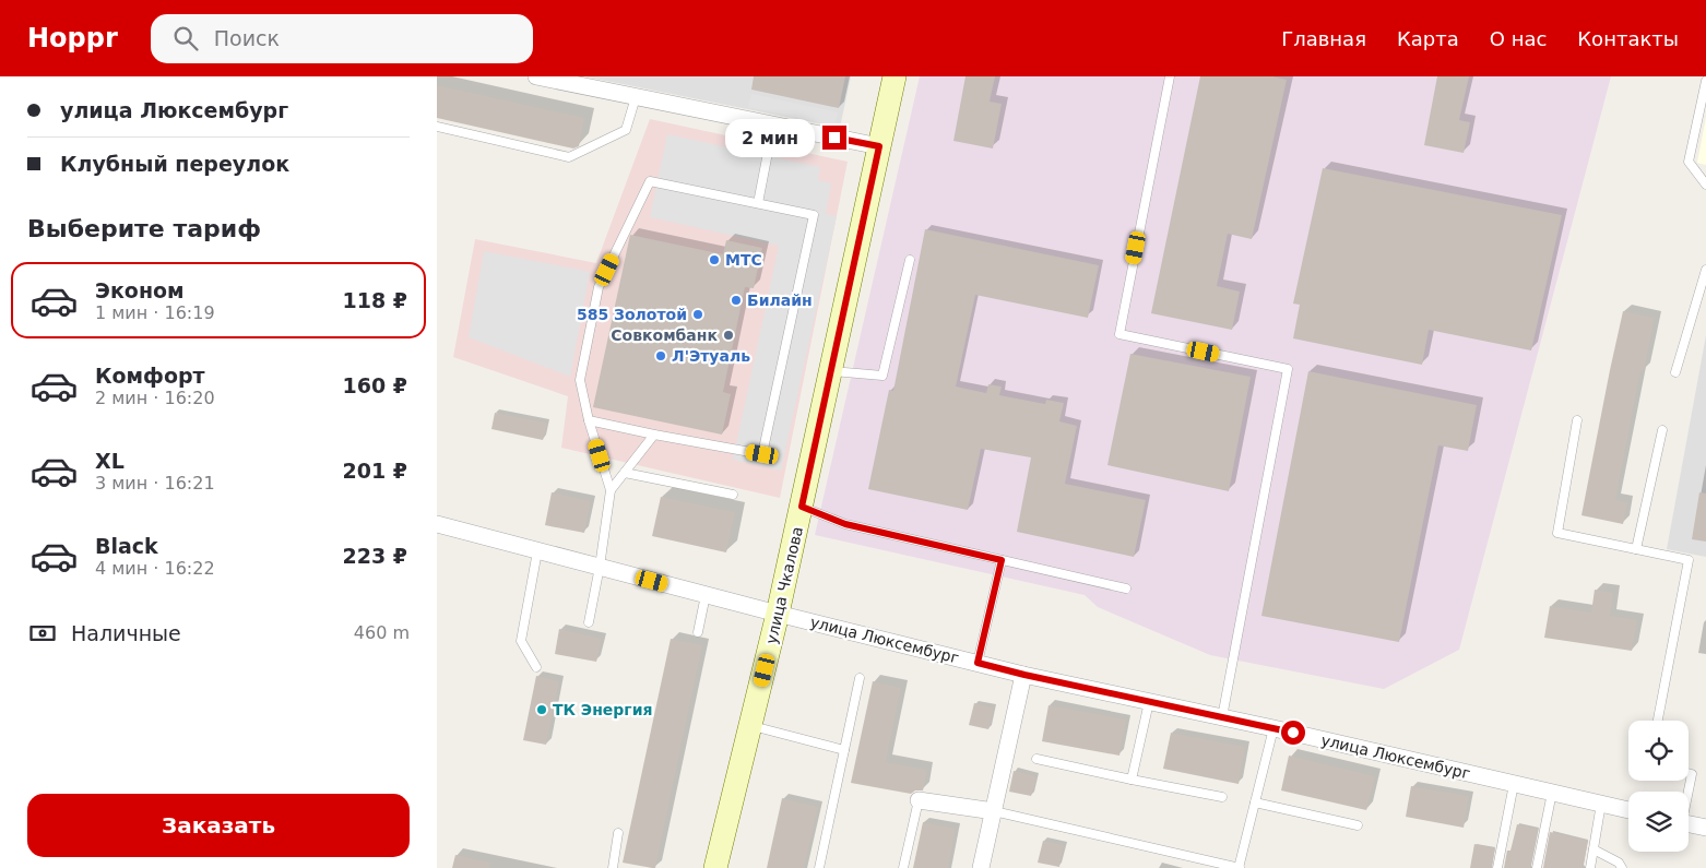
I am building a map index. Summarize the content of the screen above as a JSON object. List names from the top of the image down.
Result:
{
  "streets": {
    "street": ["улица Чкалова", "улица Люксембург"]
  },
  "crossings": [
    ["улица Чкалова", "улица Люксембург"]
  ],
  "places": [
    "МТС",
    "Билайн",
    "585 Золотой",
    "Совкомбанк",
    "Л'Этуаль",
    "ТК Энергия"
  ],
  "page": {
    "header": "Hoppr",
    "search": "Поиск",
    "nav": [
      "Главная",
      "Карта",
      "О нас",
      "Контакты"
    ],
    "banner": ["улица Люксембург", "Клубный переулок"],
    "bubble": "2 мин",
    "heading": "Выберите тариф",
    "list": [
      {
        "name": "Эконом",
        "note": "1 мин · 16:19",
        "value": "118 ₽"
      },
      {
        "name": "Комфорт",
        "note": "2 мин · 16:20",
        "value": "160 ₽"
      },
      {
        "name": "XL",
        "note": "3 мин · 16:21",
        "value": "201 ₽"
      },
      {
        "name": "Black",
        "note": "4 мин · 16:22",
        "value": "223 ₽"
      }
    ],
    "pay": ["Наличные", "460 m"],
    "buttons": "Заказать"
  }
}
